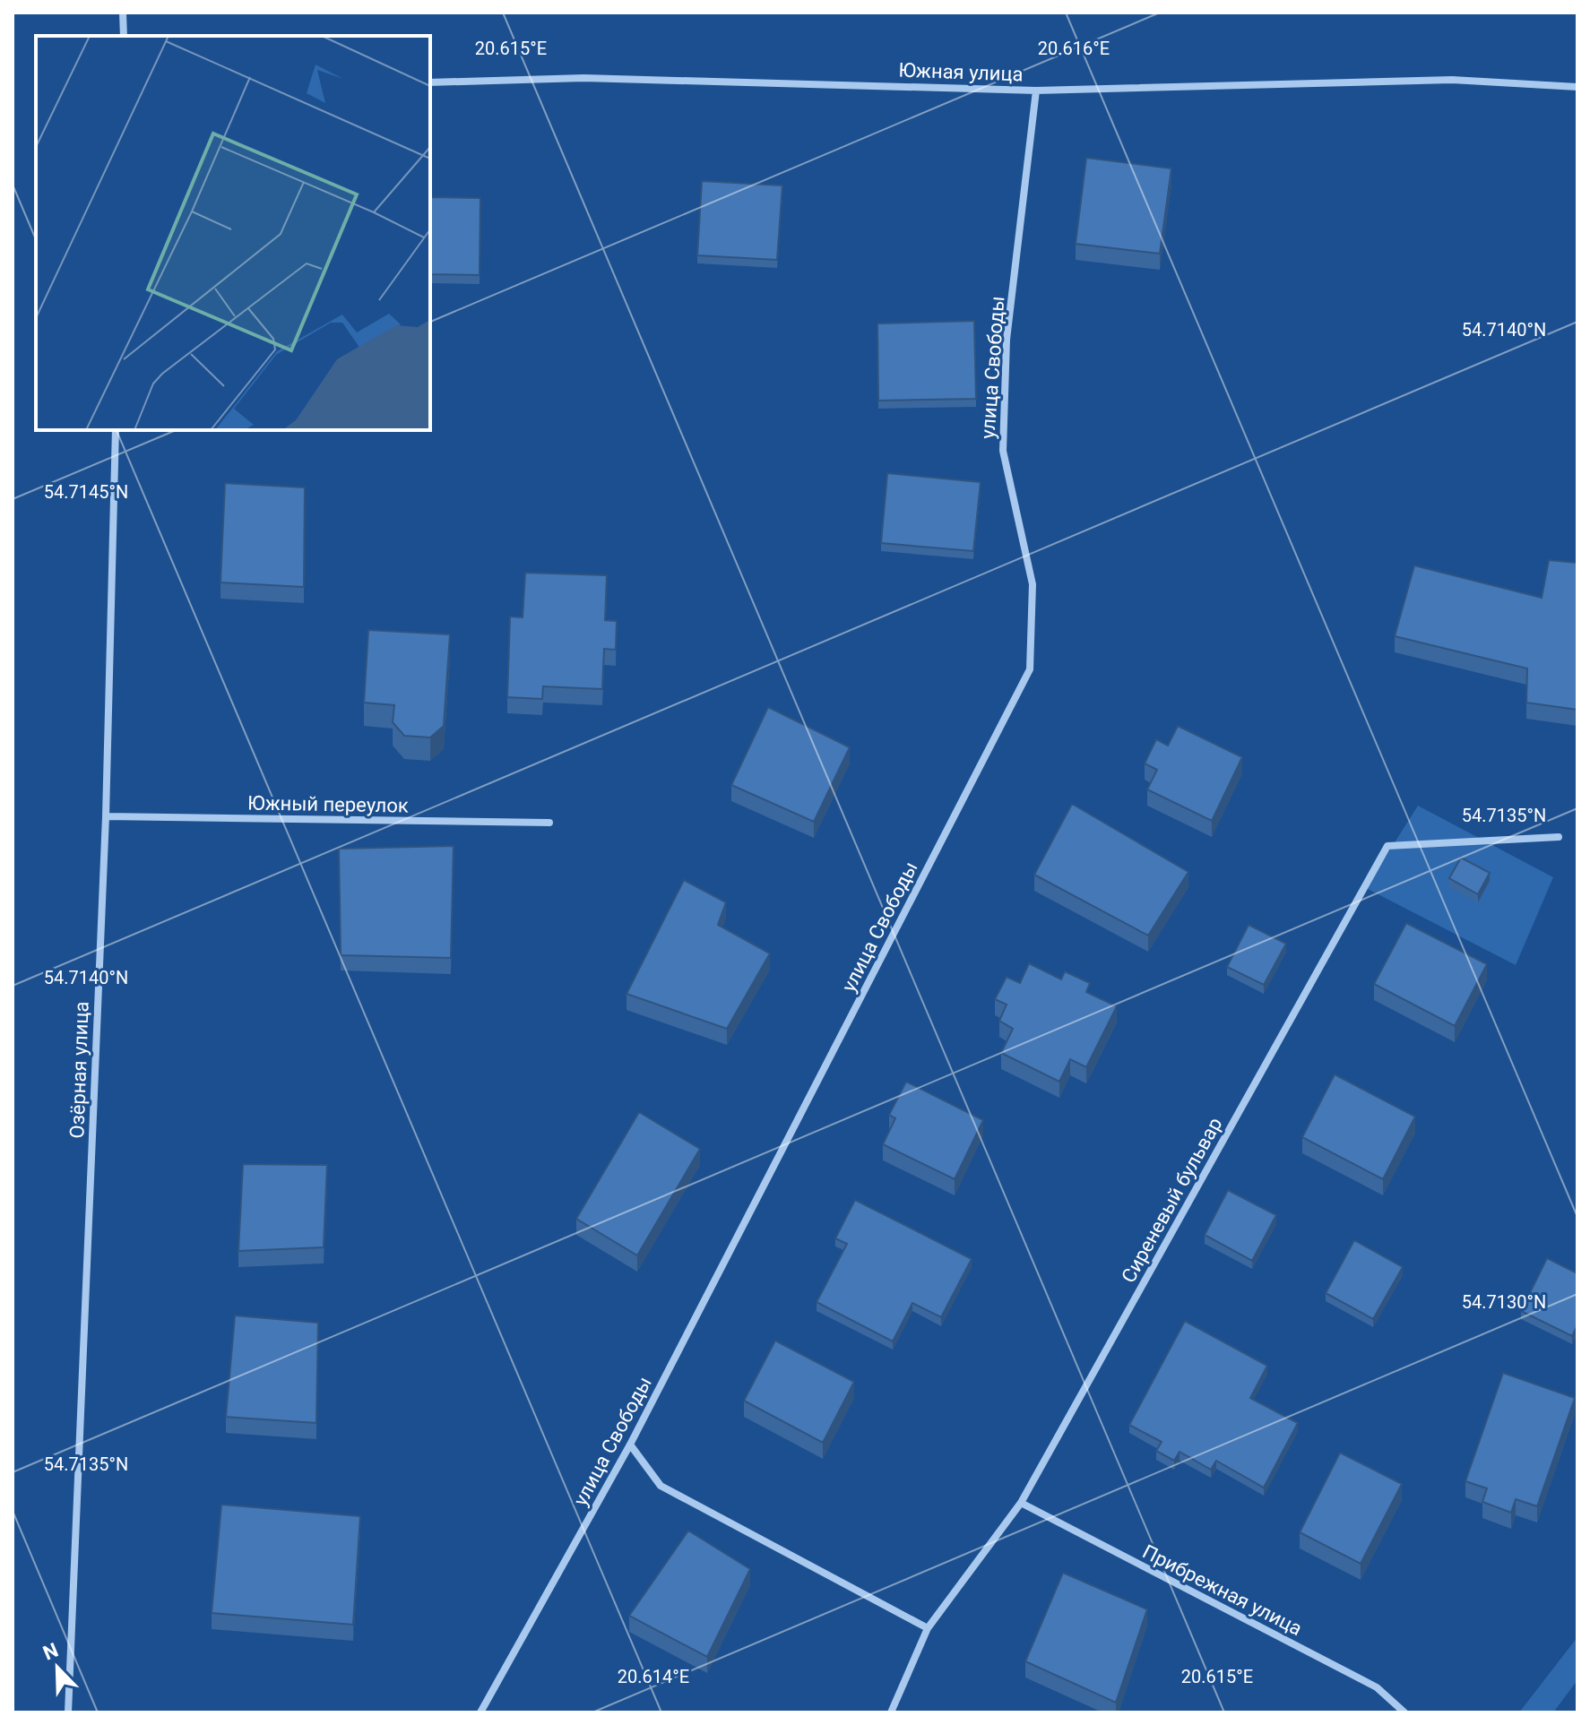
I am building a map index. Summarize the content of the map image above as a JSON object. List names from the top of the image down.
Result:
{
  "streets": {
    "street": [
      "Южная улица",
      "улица Свободы",
      "Южный переулок",
      "Озёрная улица",
      "Сиреневый бульвар",
      "Прибрежная улица"
    ]
  },
  "crossings": [
    ["Южная улица", "улица Свободы"],
    ["Южный переулок", "Озёрная улица"],
    ["Сиреневый бульвар", "Прибрежная улица"]
  ],
  "north": "top left",
  "coordinates": [
    "20.615°E",
    "20.616°E",
    "54.7140°N",
    "54.7145°N",
    "54.7135°N",
    "54.7130°N",
    "20.614°E"
  ]
}
